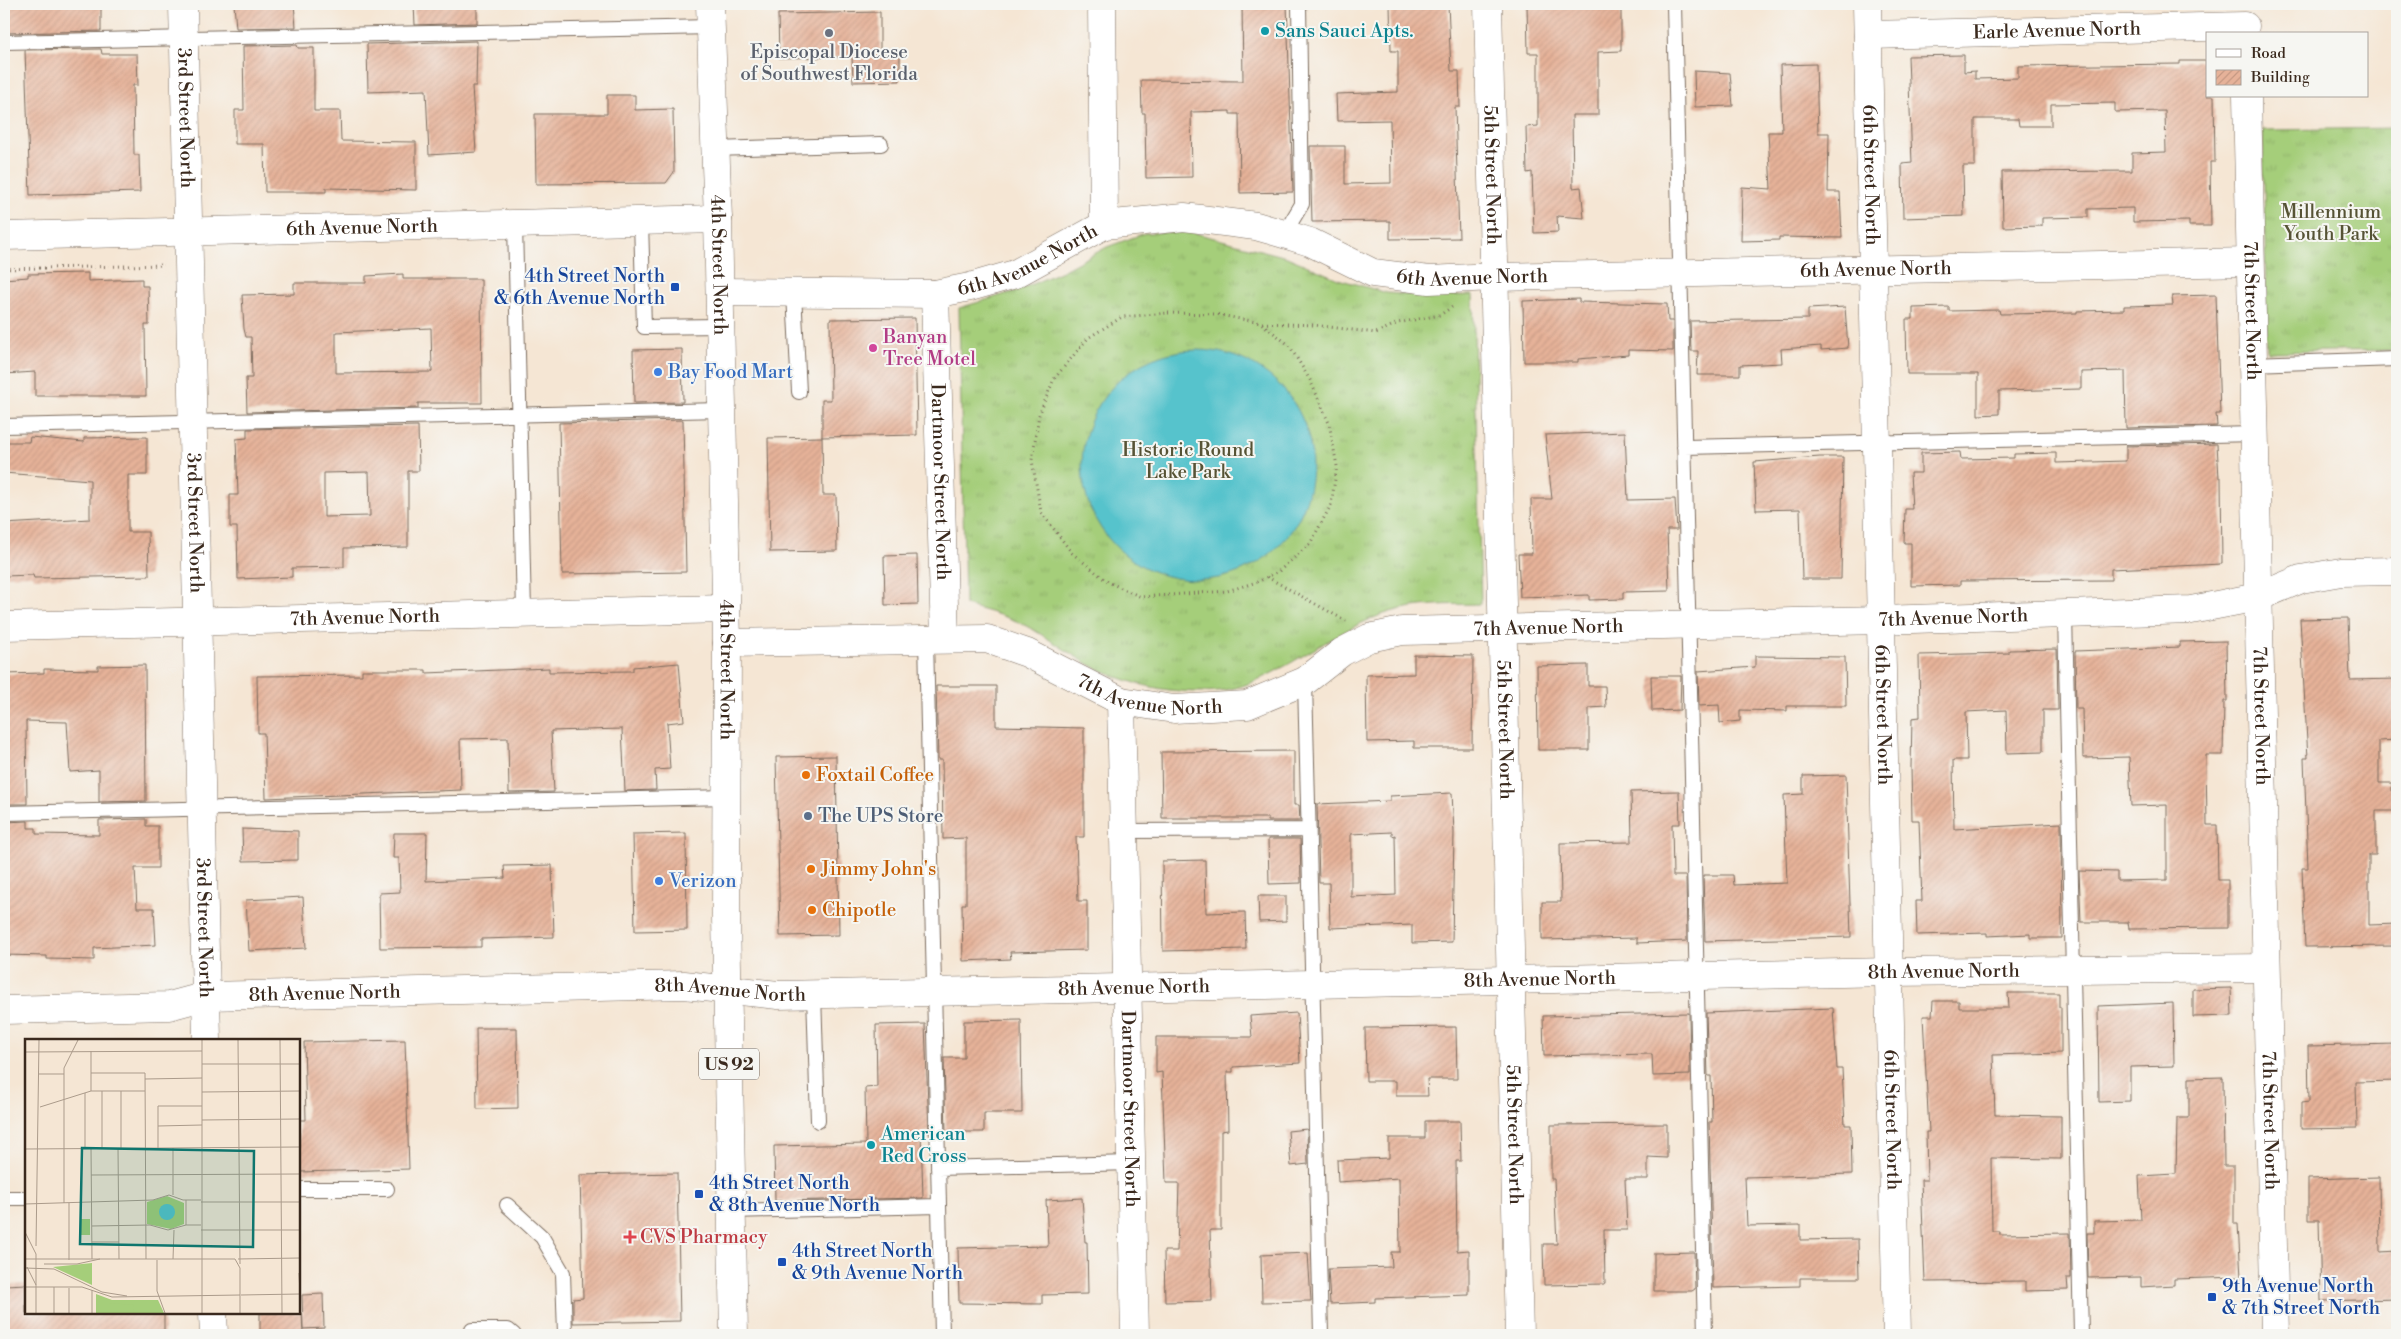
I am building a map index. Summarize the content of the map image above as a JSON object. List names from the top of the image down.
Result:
{
  "streets": {
    "street": [
      "Earle Avenue North",
      "3rd Street North",
      "5th Street North",
      "6th Street North",
      "6th Avenue North",
      "4th Street North",
      "7th Street North",
      "Dartmoor Street North",
      "7th Avenue North",
      "8th Avenue North",
      "US 92"
    ]
  },
  "crossings": [
    ["Earle Avenue North", "6th Street North"],
    ["3rd Street North", "6th Avenue North"],
    ["3rd Street North", "7th Avenue North"],
    ["3rd Street North", "8th Avenue North"],
    ["5th Street North", "6th Avenue North"],
    ["5th Street North", "7th Avenue North"],
    ["5th Street North", "8th Avenue North"],
    ["6th Street North", "6th Avenue North"],
    ["6th Street North", "7th Avenue North"],
    ["6th Street North", "8th Avenue North"],
    ["6th Avenue North", "4th Street North"],
    ["6th Avenue North", "7th Street North"],
    ["6th Avenue North", "Dartmoor Street North"],
    ["4th Street North", "7th Avenue North"],
    ["4th Street North", "8th Avenue North"],
    ["7th Street North", "7th Avenue North"],
    ["7th Street North", "8th Avenue North"],
    ["Dartmoor Street North", "7th Avenue North"],
    ["Dartmoor Street North", "8th Avenue North"]
  ],
  "parks": ["Millennium Youth Park", "Historic Round Lake Park"],
  "places": {
    "other": [
      "Sans Sauci Apts.",
      "Episcopal Diocese of Southwest Florida",
      "Banyan Tree Motel",
      "Bay Food Mart",
      "Foxtail Coffee",
      "The UPS Store",
      "Jimmy John's",
      "Verizon",
      "Chipotle",
      "American Red Cross"
    ],
    "transit": [
      "4th Street North & 6th Avenue North",
      "4th Street North & 8th Avenue North",
      "4th Street North & 9th Avenue North",
      "9th Avenue North & 7th Street North"
    ],
    "health": ["CVS Pharmacy"]
  },
  "legend": ["Road", "Building"]
}
